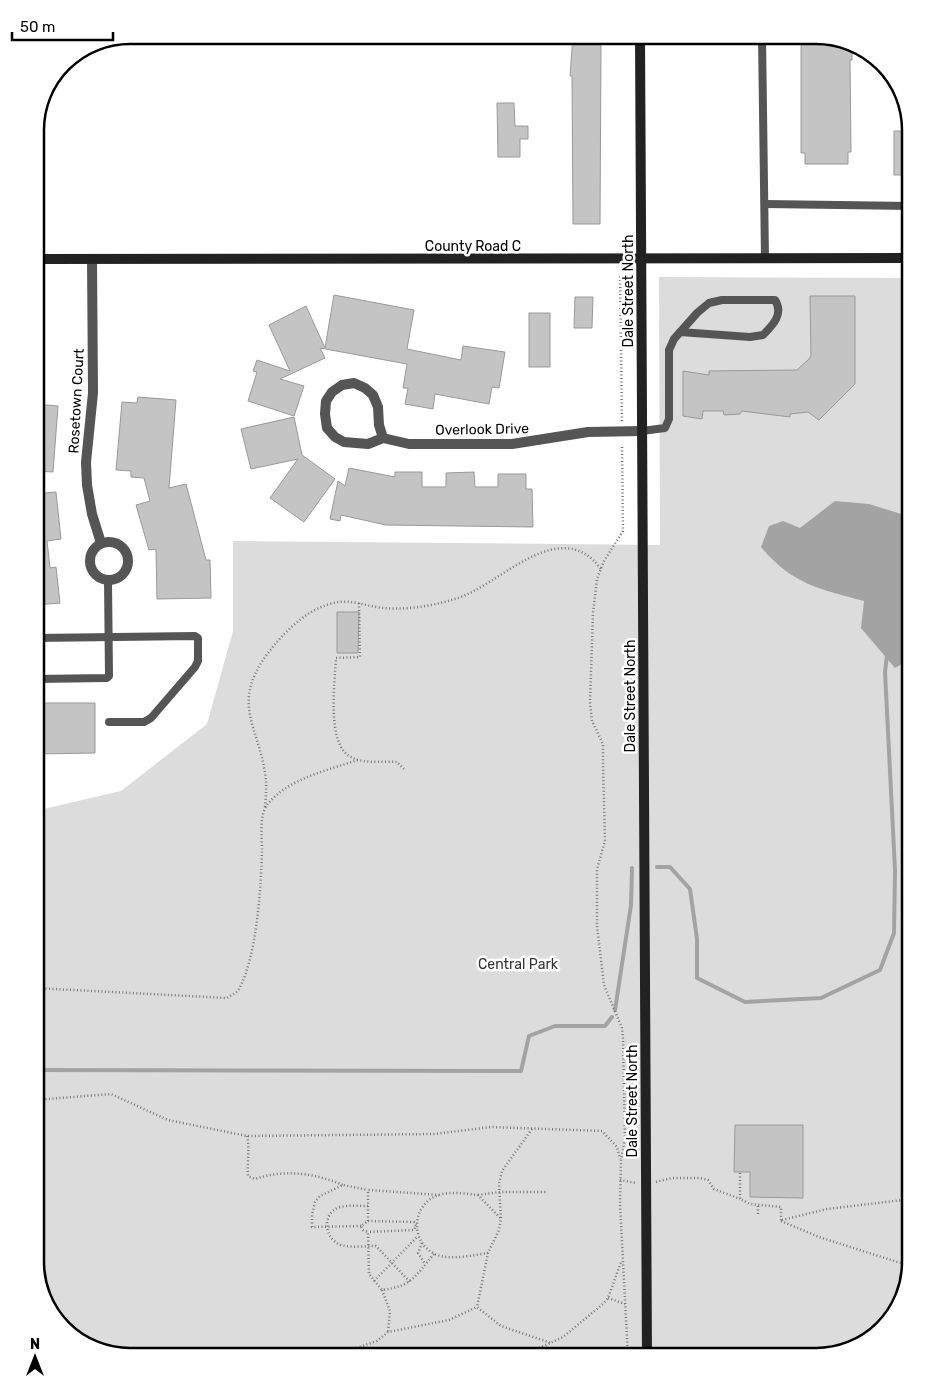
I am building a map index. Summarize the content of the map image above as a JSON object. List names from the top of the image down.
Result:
{
  "streets": {
    "main road": ["County Road C", "Dale Street North"],
    "street": ["Rosetown Court", "Overlook Drive"]
  },
  "crossings": [
    ["County Road C", "Dale Street North"],
    ["County Road C", "Rosetown Court"],
    ["Dale Street North", "Overlook Drive"]
  ],
  "parks": ["Central Park"],
  "scale_bar": "50 m",
  "north": "top"
}
